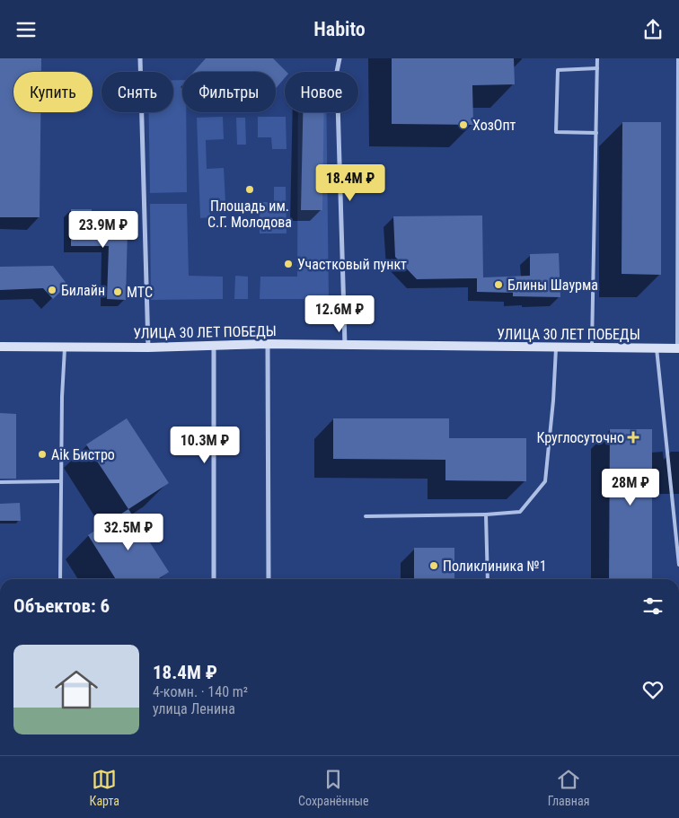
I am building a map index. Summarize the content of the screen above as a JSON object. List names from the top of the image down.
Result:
{
  "streets": {
    "street": ["УЛИЦА 30 ЛЕТ ПОБЕДЫ"]
  },
  "places": {
    "other": [
      "ХозОпт",
      "Площадь им. С.Г. Молодова",
      "Участковый пункт",
      "Блины Шаурма",
      "Билайн",
      "МТС",
      "Aik Бистро",
      "Поликлиника №1"
    ],
    "health": ["Круглосуточно"]
  },
  "page": {
    "header": "Habito",
    "chip": [
      "Купить",
      "Снять",
      "Фильтры",
      "Новое"
    ],
    "price": [
      "18.4M ₽",
      "23.9M ₽",
      "12.6M ₽",
      "10.3M ₽",
      "28M ₽",
      "32.5M ₽"
    ],
    "heading": "Объектов: 6",
    "list": [
      {
        "name": "18.4M ₽",
        "note": "4-комн. · 140 m² · улица Ленина"
      }
    ],
    "tabs": ["Карта", "Сохранённые", "Главная"]
  }
}
